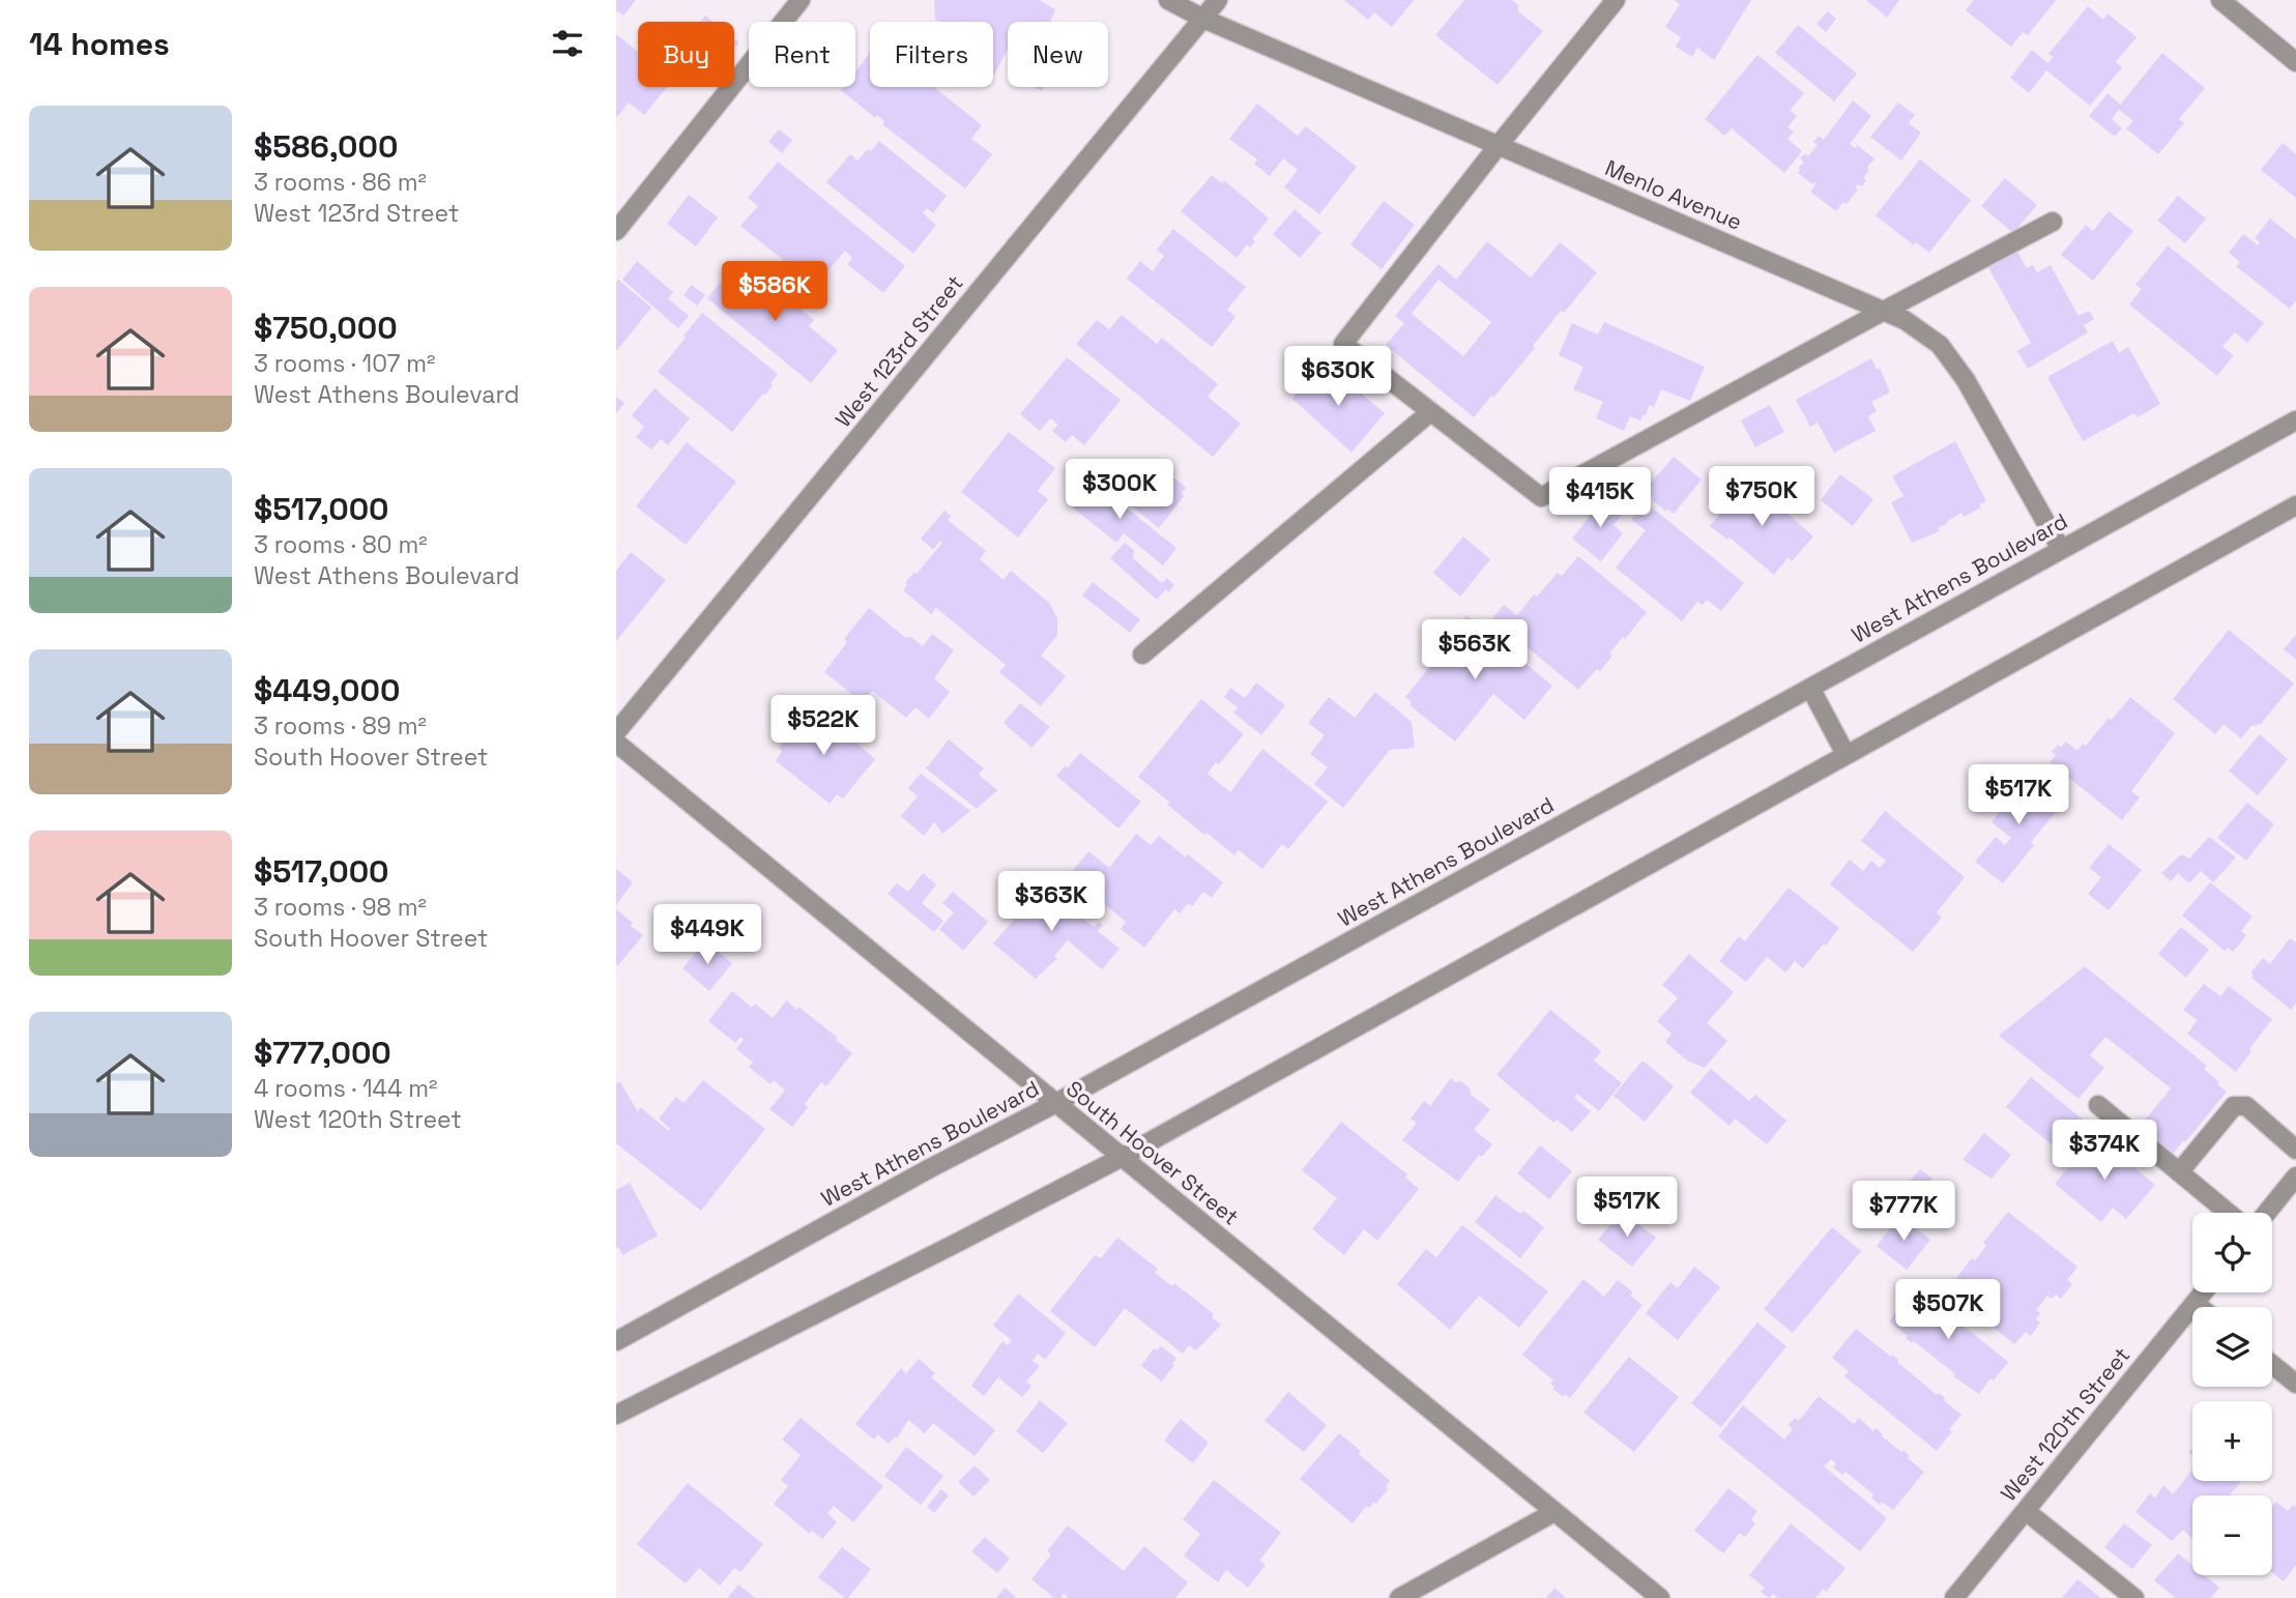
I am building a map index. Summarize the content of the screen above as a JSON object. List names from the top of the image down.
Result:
{
  "streets": {
    "street": [
      "Menlo Avenue",
      "West 123rd Street",
      "West Athens Boulevard",
      "South Hoover Street",
      "West 120th Street"
    ]
  },
  "crossings": [
    ["Menlo Avenue", "West 123rd Street"],
    ["Menlo Avenue", "West Athens Boulevard"],
    ["West Athens Boulevard", "South Hoover Street"]
  ],
  "page": {
    "heading": "14 homes",
    "chip": [
      "Buy",
      "Rent",
      "Filters",
      "New"
    ],
    "list": [
      {
        "name": "$586,000",
        "note": "3 rooms · 86 m² · West 123rd Street"
      },
      {
        "name": "$750,000",
        "note": "3 rooms · 107 m² · West Athens Boulevard"
      },
      {
        "name": "$517,000",
        "note": "3 rooms · 80 m² · West Athens Boulevard"
      },
      {
        "name": "$449,000",
        "note": "3 rooms · 89 m² · South Hoover Street"
      },
      {
        "name": "$517,000",
        "note": "3 rooms · 98 m² · South Hoover Street"
      },
      {
        "name": "$777,000",
        "note": "4 rooms · 144 m² · West 120th Street"
      }
    ],
    "price": [
      "$586K",
      "$630K",
      "$300K",
      "$750K",
      "$415K",
      "$563K",
      "$522K",
      "$517K",
      "$363K",
      "$449K",
      "$374K",
      "$517K",
      "$777K",
      "$507K"
    ],
    "map_buttons": ["+", "−"]
  }
}
